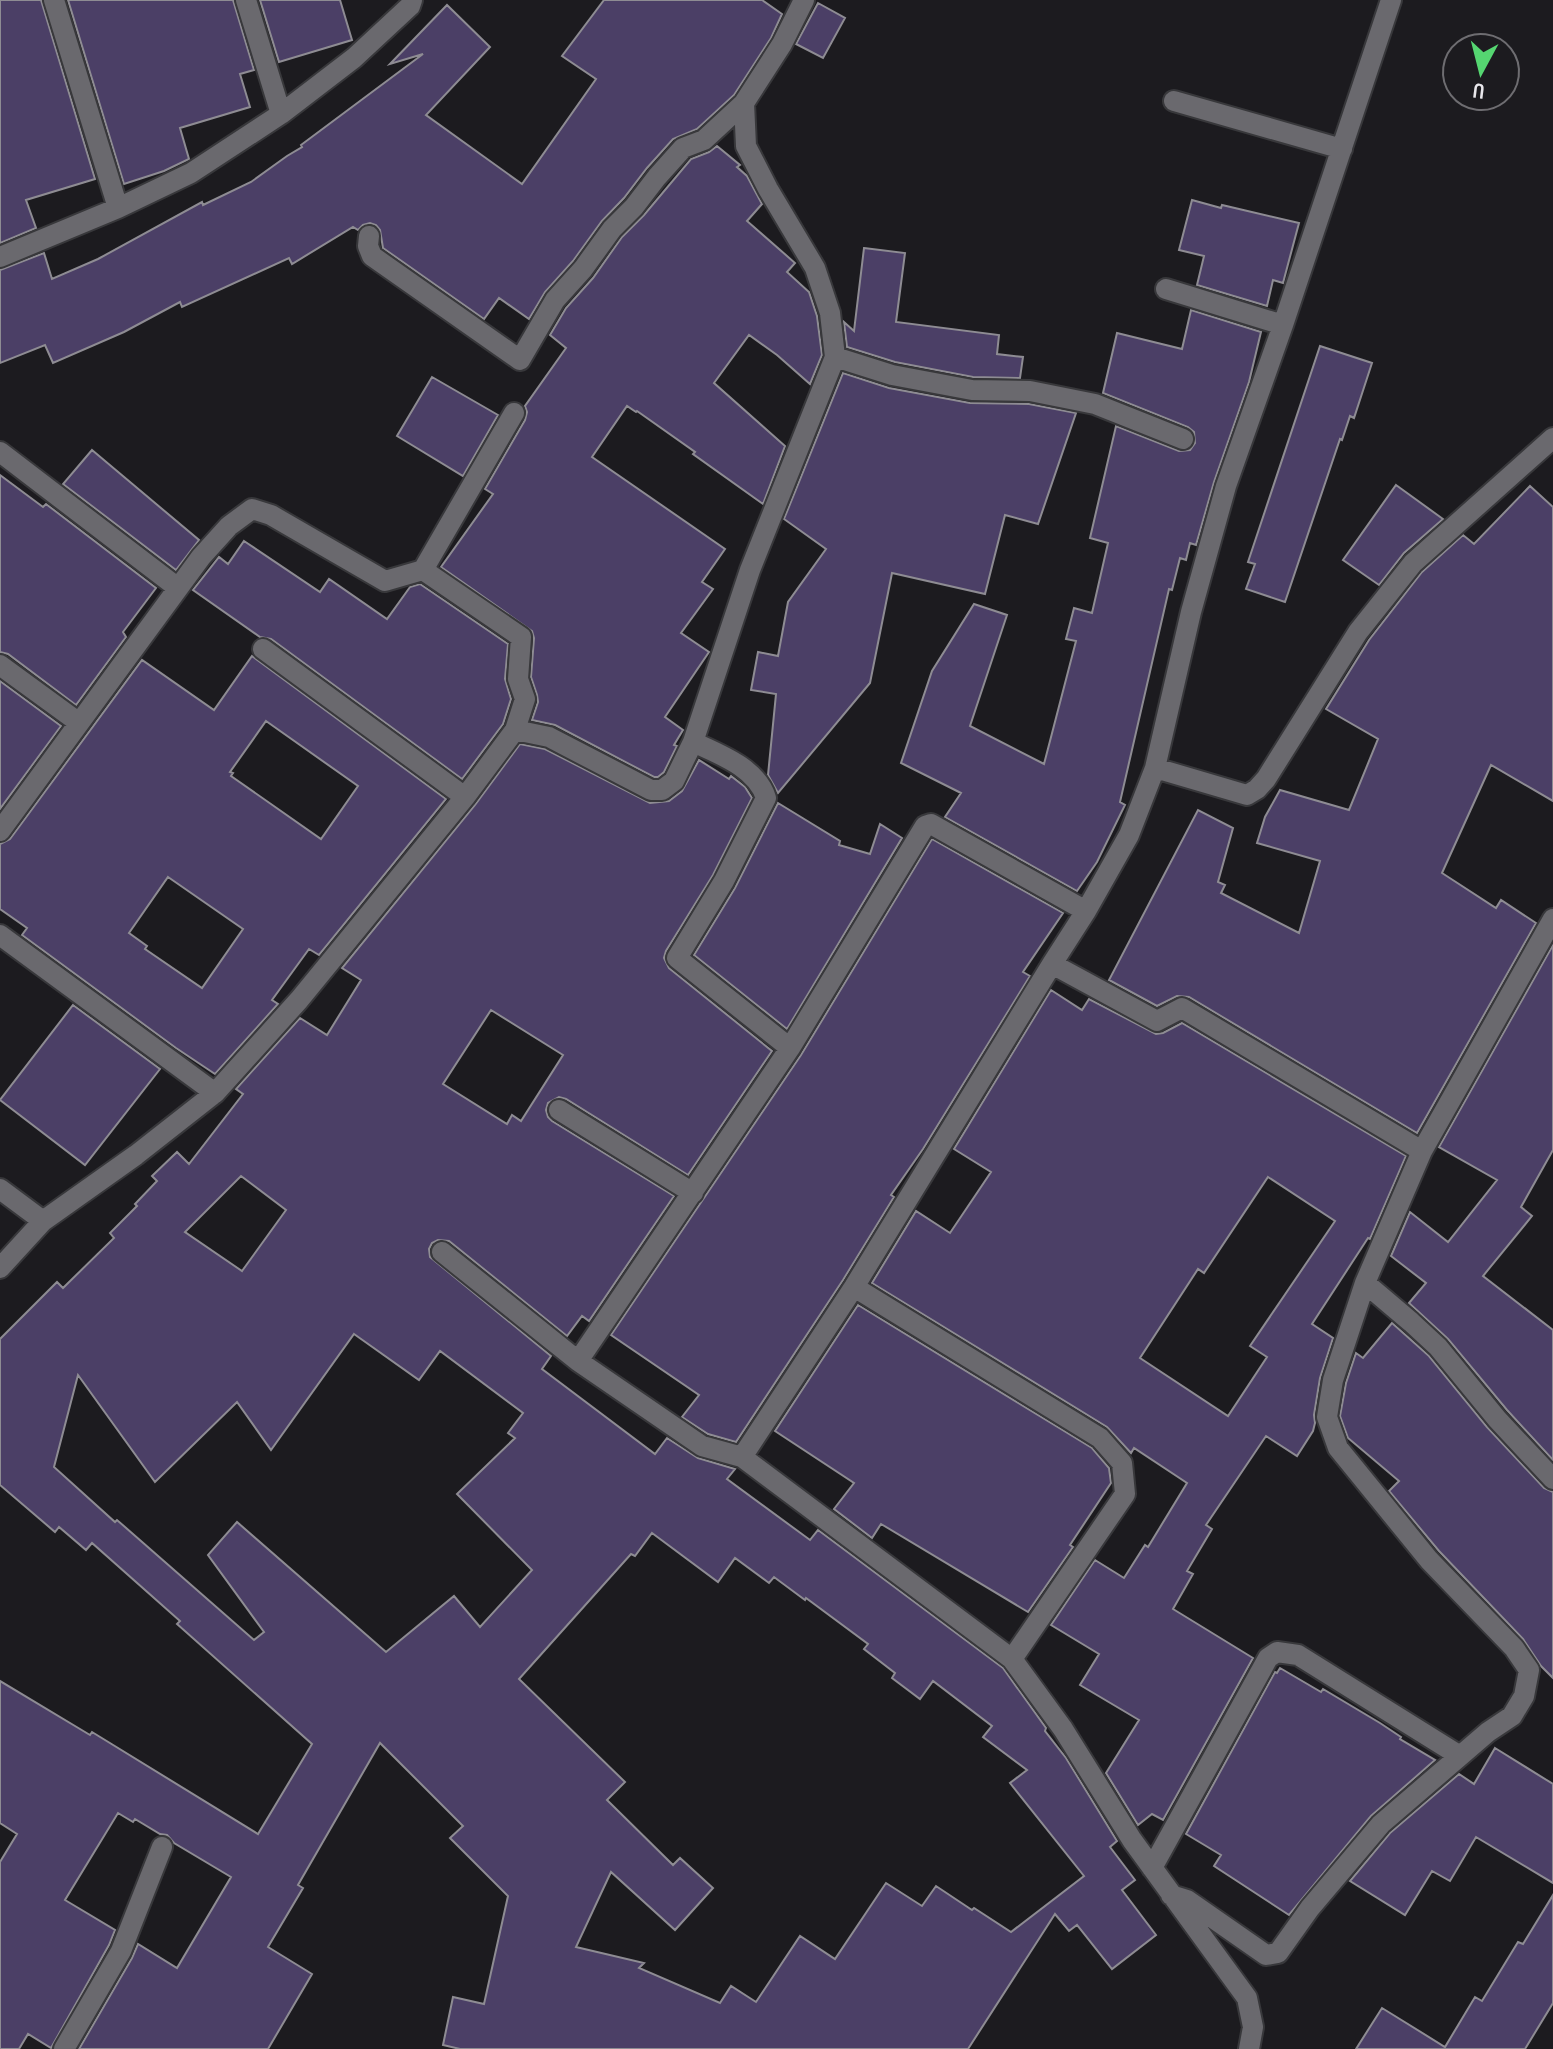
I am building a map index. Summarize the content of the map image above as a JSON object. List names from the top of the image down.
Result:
{
  "north": "bottom"
}
